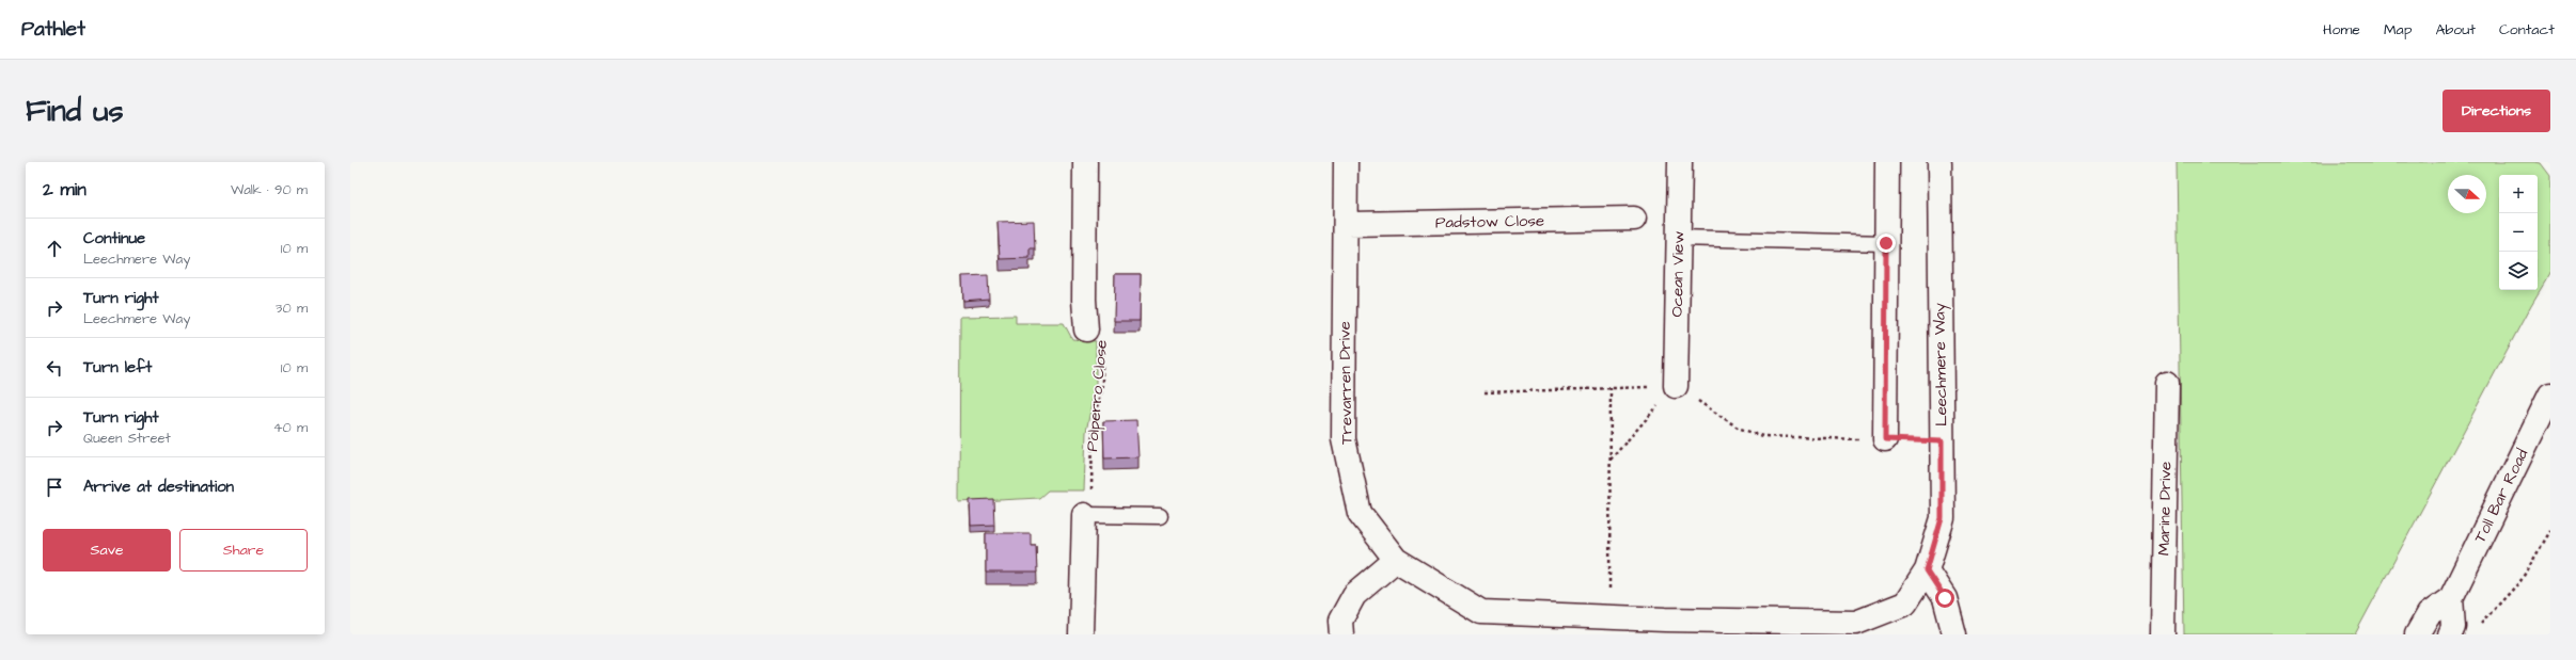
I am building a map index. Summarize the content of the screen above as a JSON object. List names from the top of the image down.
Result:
{
  "streets": {
    "street": [
      "Padstow Close",
      "Ocean View",
      "Leechmere Way",
      "Trevarren Drive",
      "Polperro Close",
      "Toll Bar Road",
      "Marine Drive"
    ]
  },
  "crossings": [
    ["Padstow Close", "Trevarren Drive"],
    ["Leechmere Way", "Trevarren Drive"]
  ],
  "north": "right",
  "page": {
    "header": "Pathlet",
    "nav": [
      "Home",
      "Map",
      "About",
      "Contact"
    ],
    "buttons": [
      "Directions",
      ["Save", "Share"]
    ],
    "title": "Find us",
    "heading": ["2 min", "Walk · 90 m"],
    "map_buttons": ["+", "−"],
    "list": [
      ["Continue", "Leechmere Way", "10 m"],
      ["Turn right", "Leechmere Way", "30 m"],
      ["Turn left", "10 m"],
      ["Turn right", "Queen Street", "40 m"],
      "Arrive at destination"
    ]
  }
}
